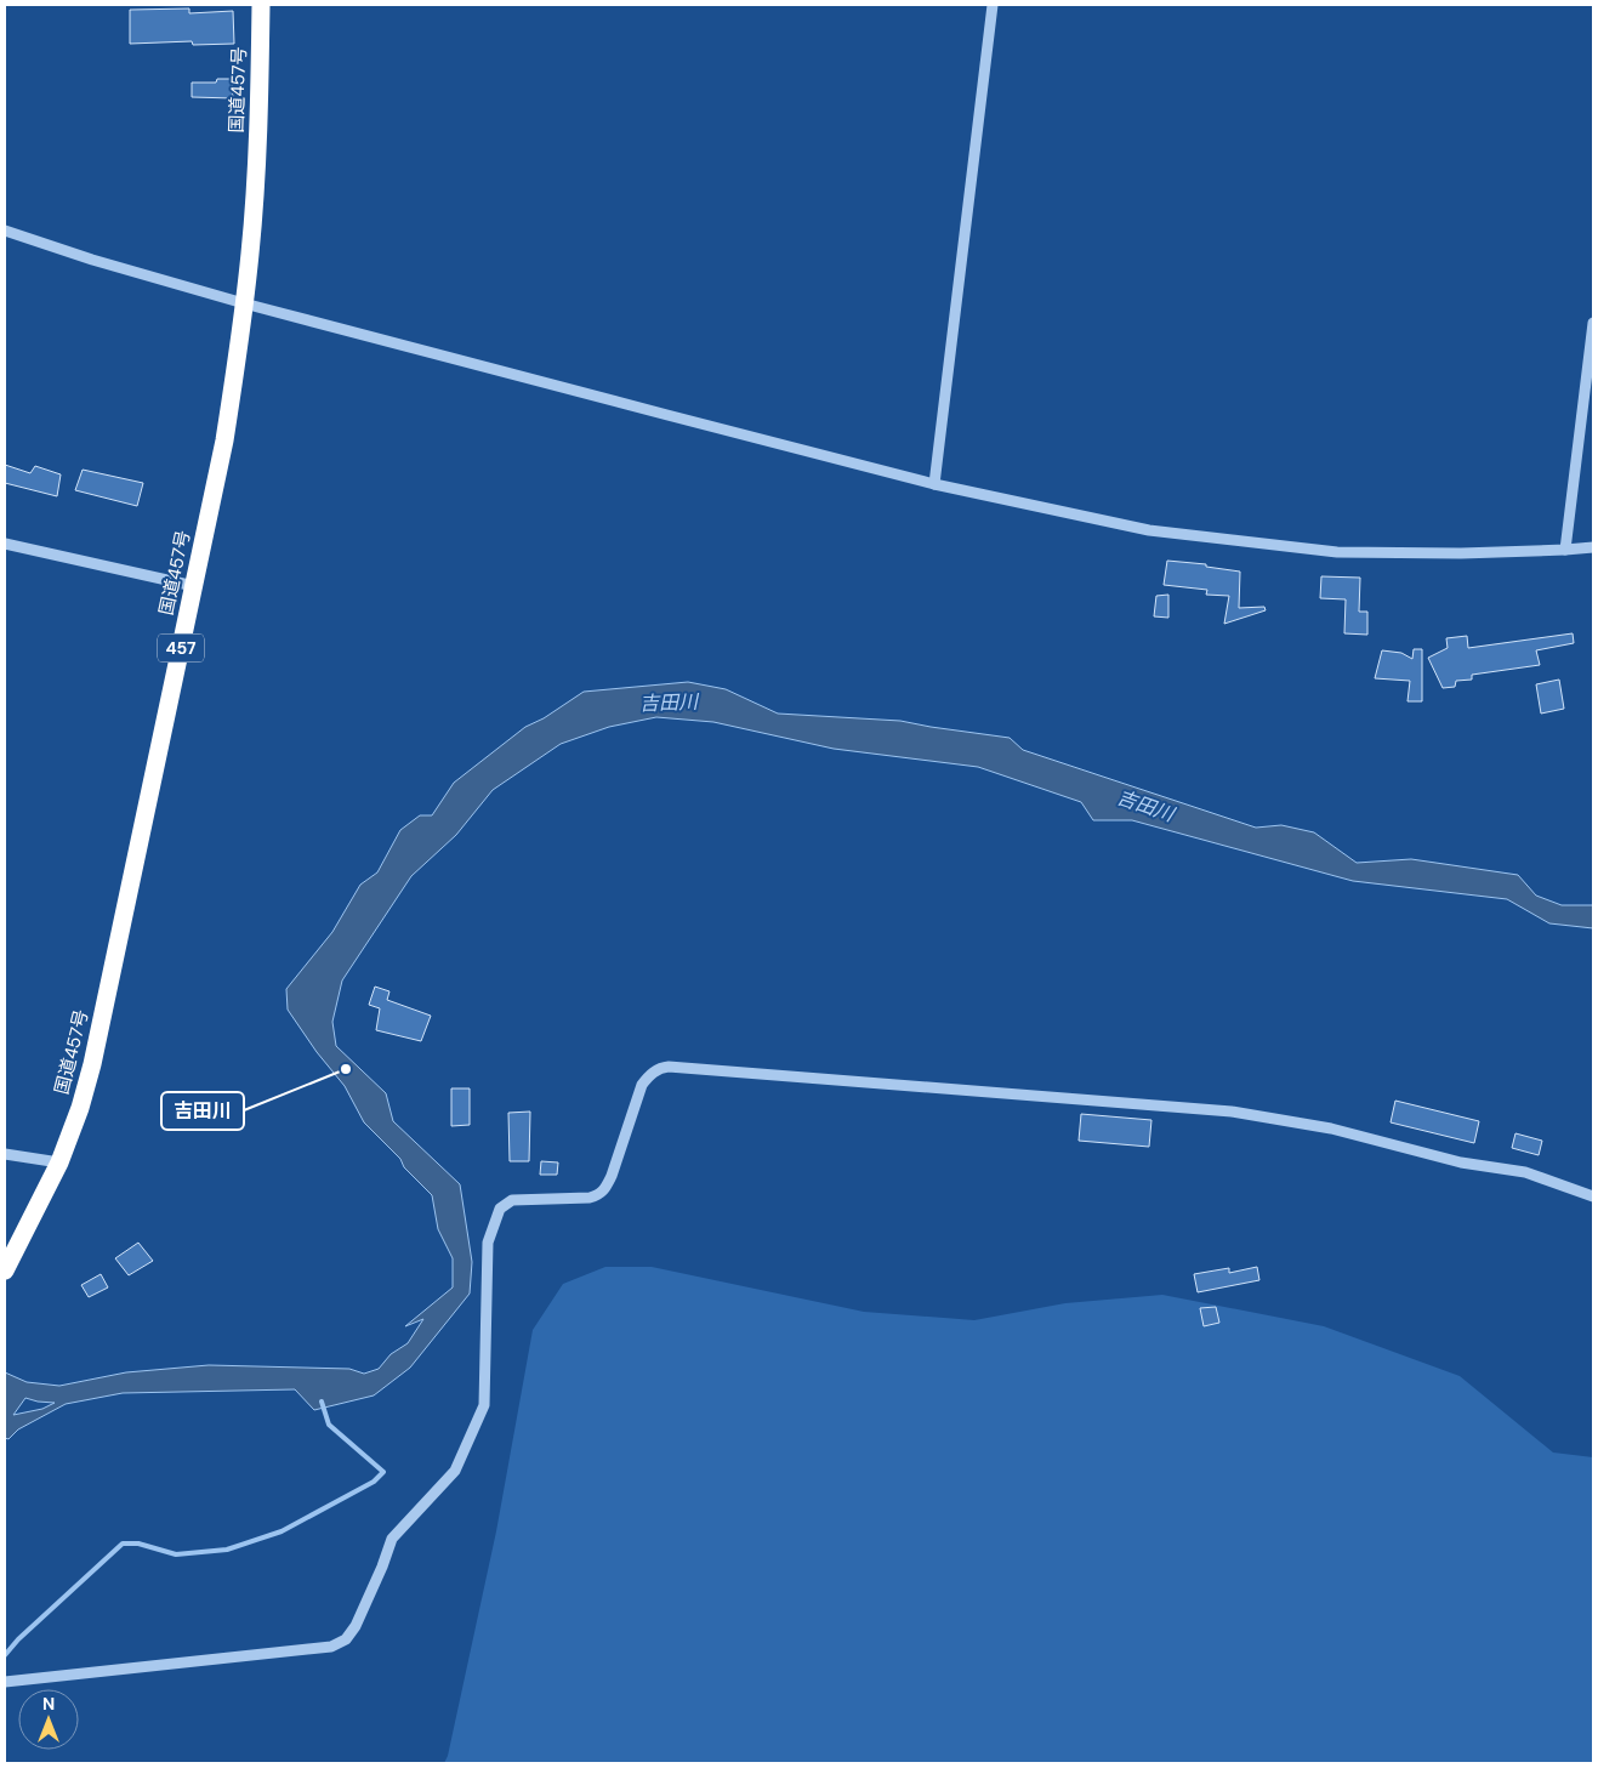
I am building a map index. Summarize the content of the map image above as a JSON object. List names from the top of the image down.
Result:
{
  "streets": {
    "highway": ["国道457号", "457"]
  },
  "water": ["吉田川"],
  "places": ["吉田川"],
  "north": "top"
}
